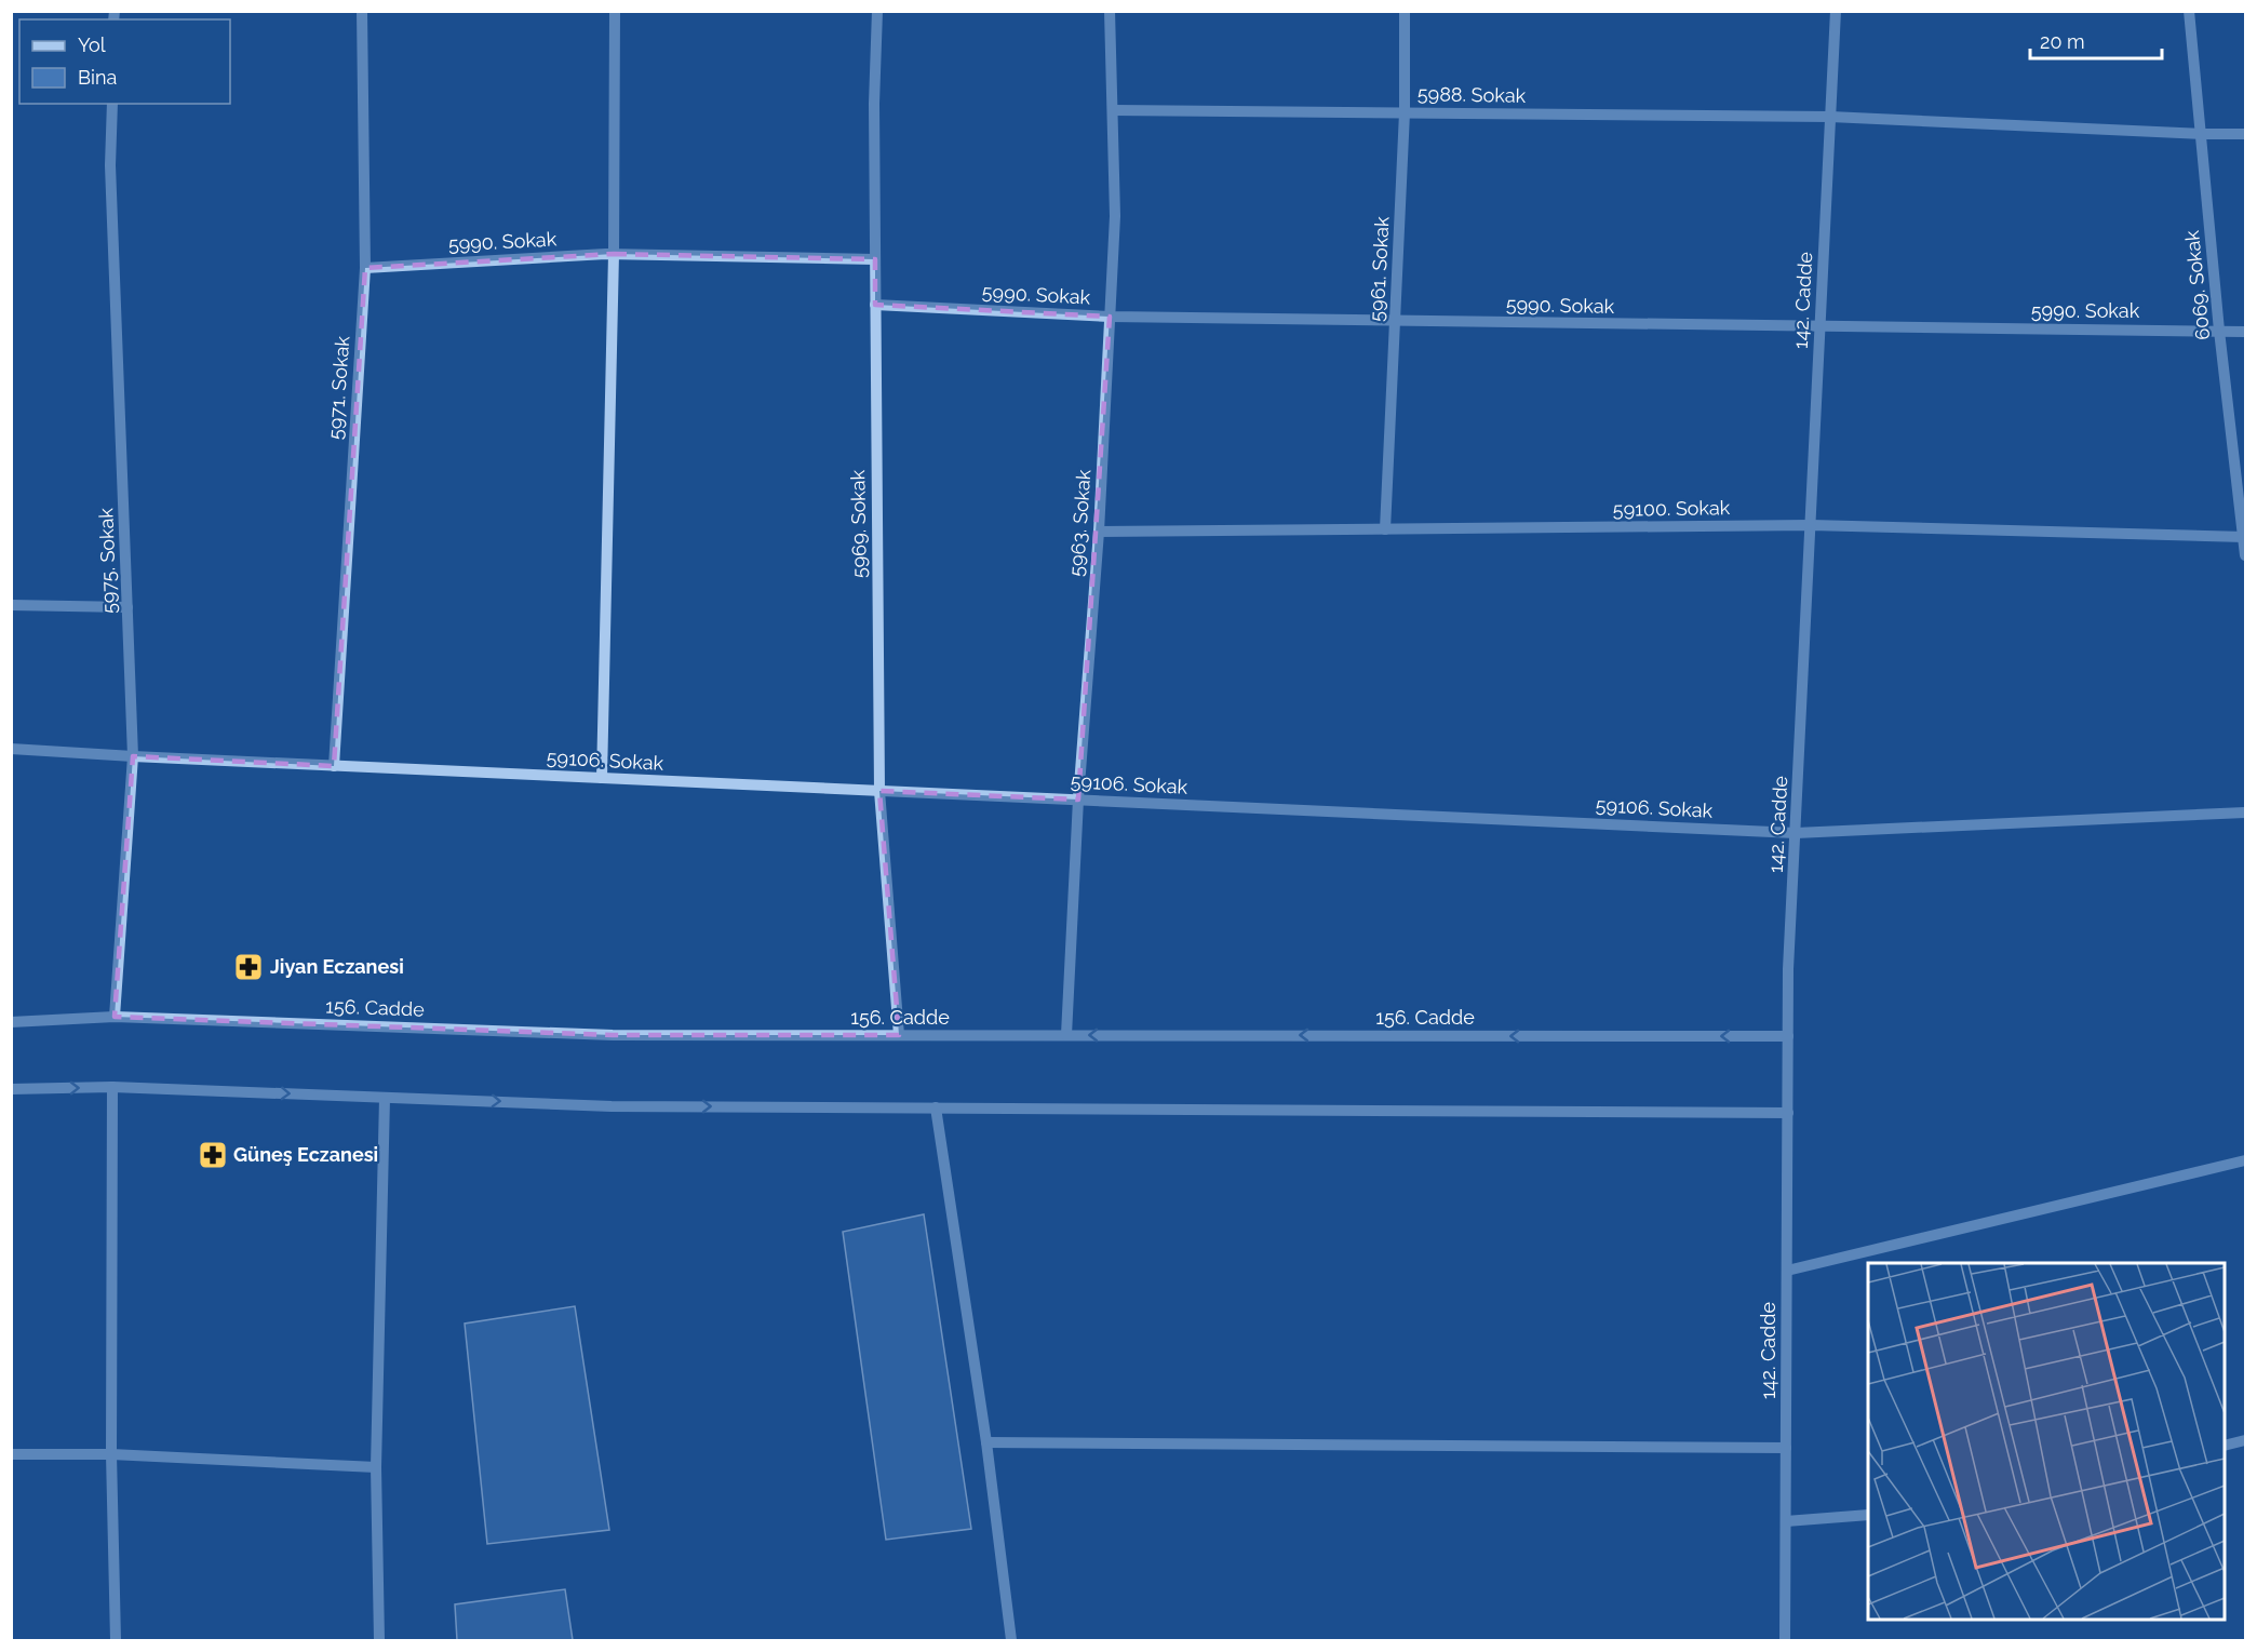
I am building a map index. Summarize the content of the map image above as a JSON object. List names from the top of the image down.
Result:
{
  "streets": {
    "street": [
      "5988. Sokak",
      "5990. Sokak",
      "5961. Sokak",
      "6069. Sokak",
      "142. Cadde",
      "5971. Sokak",
      "59100. Sokak",
      "5963. Sokak",
      "5969. Sokak",
      "5975. Sokak",
      "59106. Sokak",
      "156. Cadde"
    ]
  },
  "crossings": [
    ["5988. Sokak", "5961. Sokak"],
    ["5988. Sokak", "6069. Sokak"],
    ["5988. Sokak", "142. Cadde"],
    ["5988. Sokak", "5963. Sokak"],
    ["5990. Sokak", "5961. Sokak"],
    ["5990. Sokak", "6069. Sokak"],
    ["5990. Sokak", "142. Cadde"],
    ["5990. Sokak", "5971. Sokak"],
    ["5990. Sokak", "5963. Sokak"],
    ["5990. Sokak", "5969. Sokak"],
    ["5961. Sokak", "59100. Sokak"],
    ["6069. Sokak", "59100. Sokak"],
    ["142. Cadde", "59100. Sokak"],
    ["142. Cadde", "59106. Sokak"],
    ["142. Cadde", "156. Cadde"],
    ["5971. Sokak", "59106. Sokak"],
    ["59100. Sokak", "5963. Sokak"],
    ["5963. Sokak", "59106. Sokak"],
    ["5963. Sokak", "156. Cadde"],
    ["5969. Sokak", "59106. Sokak"],
    ["5969. Sokak", "156. Cadde"],
    ["5975. Sokak", "59106. Sokak"],
    ["5975. Sokak", "156. Cadde"]
  ],
  "places": {
    "pharmacy": ["Jiyan Eczanesi", "Güneş Eczanesi"]
  },
  "legend": ["Yol", "Bina"],
  "scale_bar": "20 m"
}
